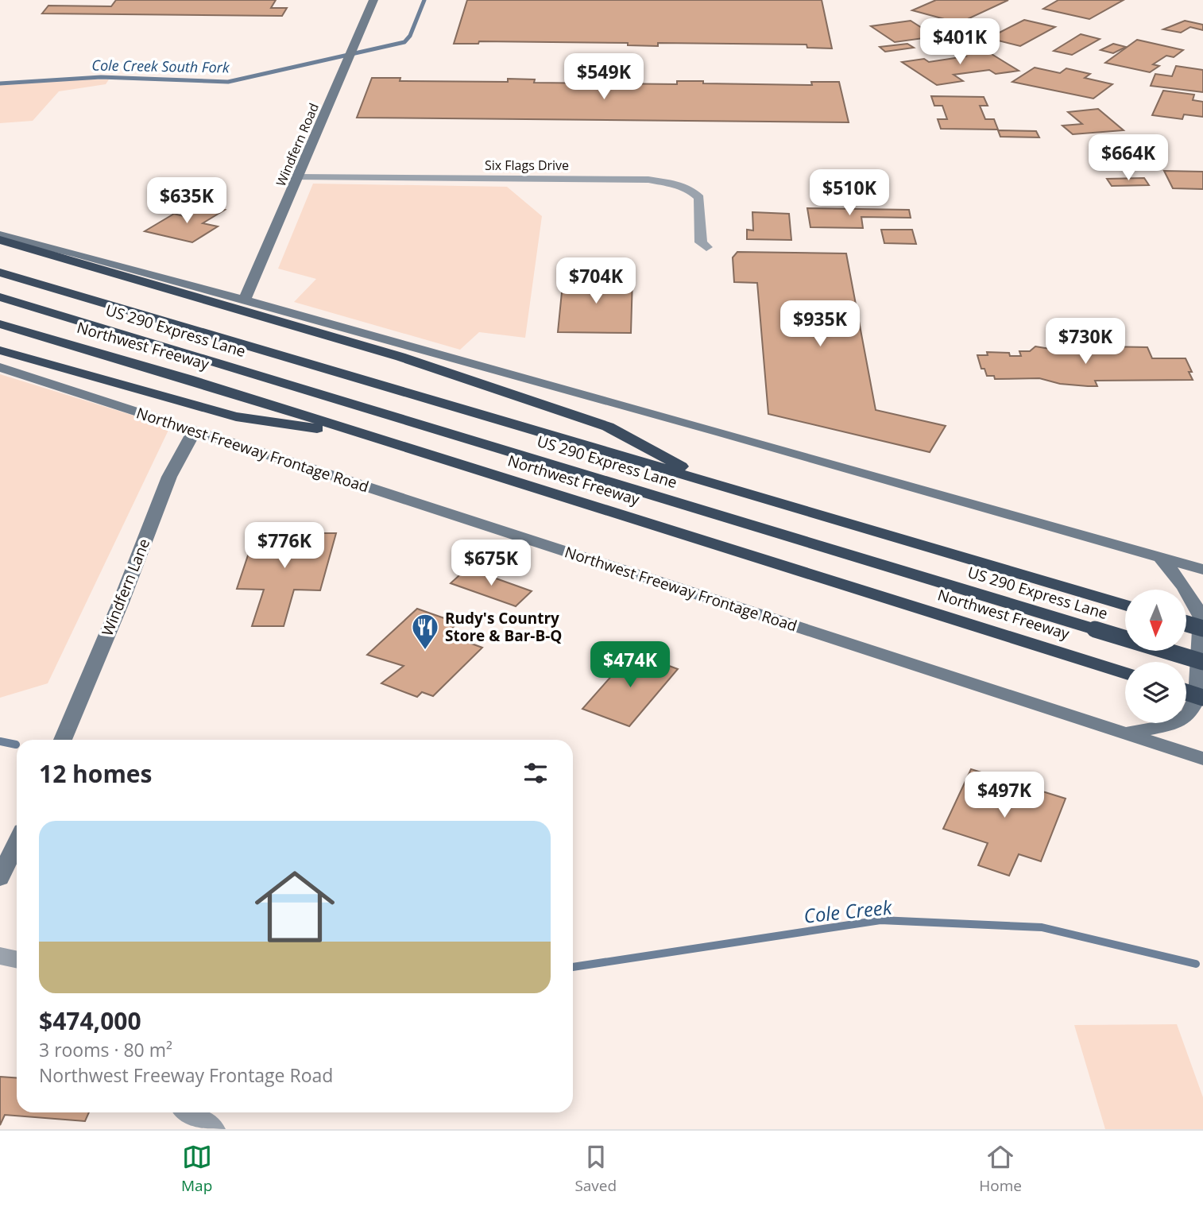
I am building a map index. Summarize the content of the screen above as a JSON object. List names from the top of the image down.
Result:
{
  "streets": {
    "highway": ["US 290 Express Lane", "Northwest Freeway"],
    "main road": ["Windfern Road", "Northwest Freeway Frontage Road", "Windfern Lane"],
    "street": ["Six Flags Drive"]
  },
  "crossings": [
    ["Windfern Road", "Six Flags Drive"],
    ["Northwest Freeway Frontage Road", "Windfern Lane"]
  ],
  "water": ["Cole Creek South Fork", "Cole Creek"],
  "places": {
    "restaurant": ["Rudy's Country Store & Bar-B-Q"]
  },
  "north": "bottom",
  "page": {
    "price": [
      "$401K",
      "$549K",
      "$664K",
      "$510K",
      "$635K",
      "$704K",
      "$935K",
      "$730K",
      "$776K",
      "$675K",
      "$474K",
      "$497K"
    ],
    "heading": "12 homes",
    "list": [
      {
        "name": "$474,000",
        "note": "3 rooms · 80 m² · Northwest Freeway Frontage Road"
      }
    ],
    "tabs": ["Map", "Saved", "Home"]
  }
}
